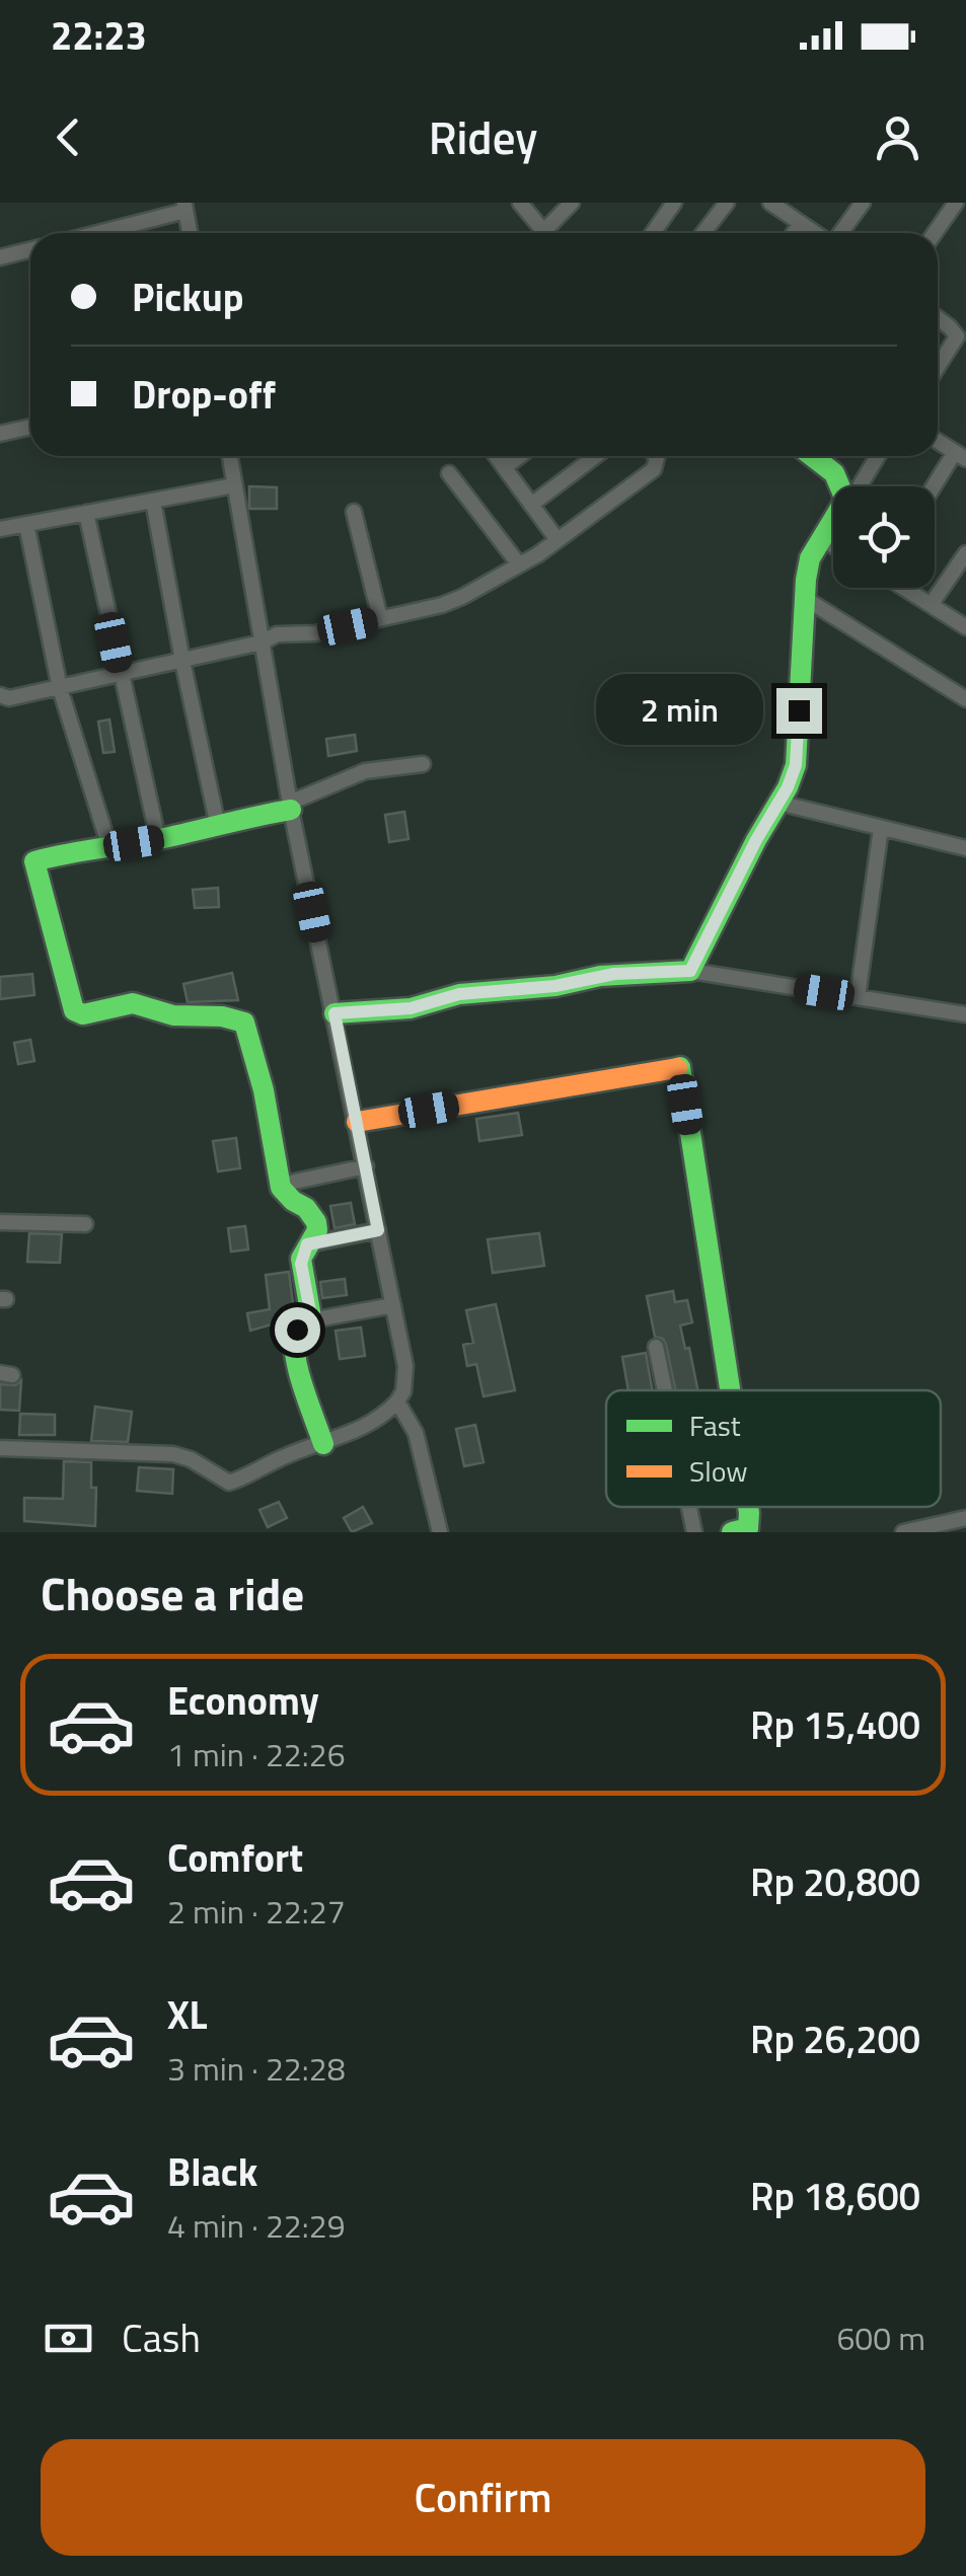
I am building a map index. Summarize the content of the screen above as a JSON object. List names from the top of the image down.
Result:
{
  "legend": ["Fast", "Slow"],
  "page": {
    "status": "22:23",
    "header": "Ridey",
    "banner": ["Pickup", "Drop-off"],
    "bubble": "2 min",
    "heading": "Choose a ride",
    "list": [
      {
        "name": "Economy",
        "note": "1 min · 22:26",
        "value": "Rp 15,400"
      },
      {
        "name": "Comfort",
        "note": "2 min · 22:27",
        "value": "Rp 20,800"
      },
      {
        "name": "XL",
        "note": "3 min · 22:28",
        "value": "Rp 26,200"
      },
      {
        "name": "Black",
        "note": "4 min · 22:29",
        "value": "Rp 18,600"
      }
    ],
    "pay": ["Cash", "600 m"],
    "buttons": "Confirm"
  }
}
